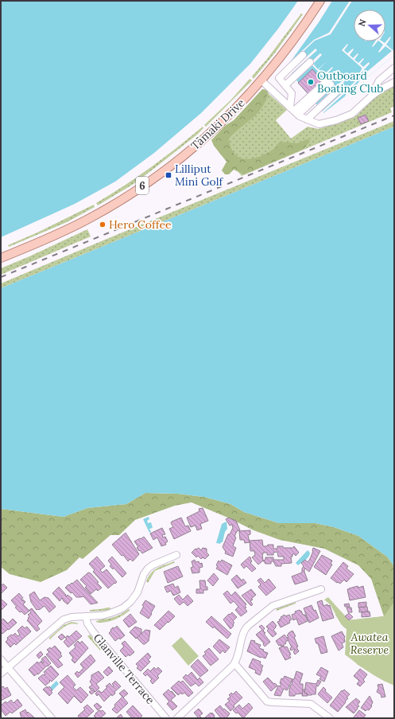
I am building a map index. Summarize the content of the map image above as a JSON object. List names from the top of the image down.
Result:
{
  "streets": {
    "main road": ["Tāmaki Drive", "6"],
    "street": ["Glanville Terrace"]
  },
  "parks": ["Awatea Reserve"],
  "places": {
    "other": ["Outboard Boating Club", "Hero Coffee"],
    "transit": ["Lilliput Mini Golf"]
  },
  "north": "left"
}
